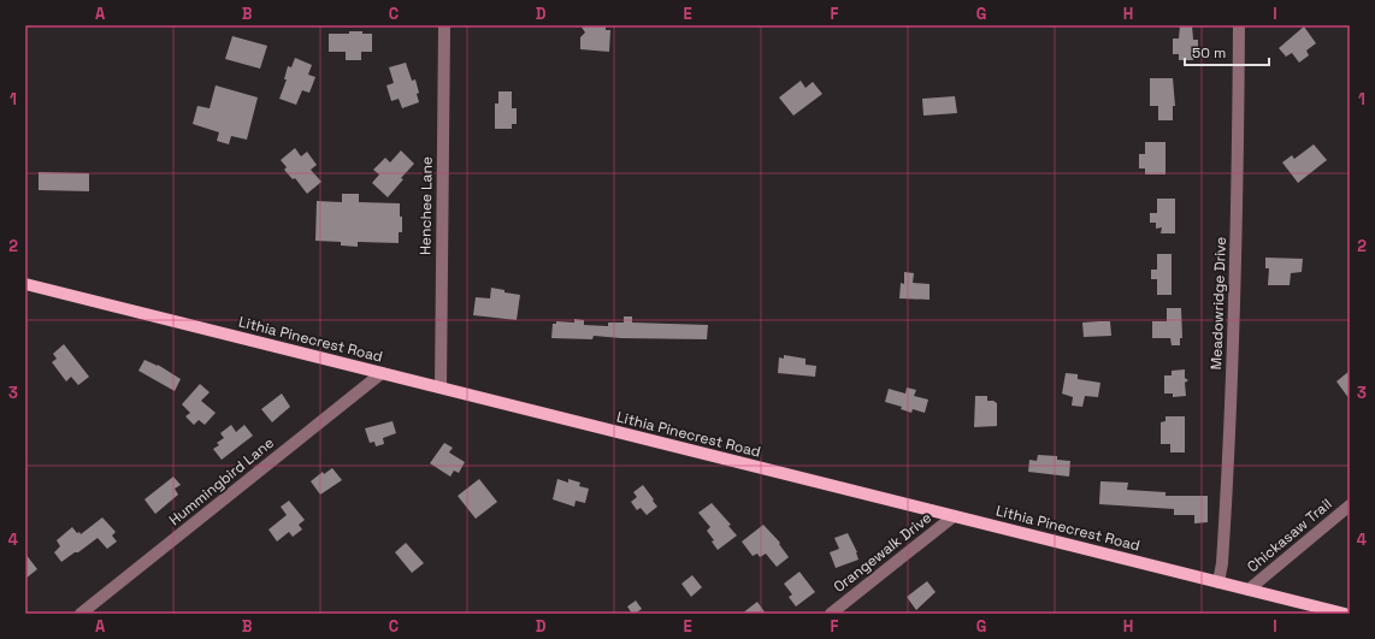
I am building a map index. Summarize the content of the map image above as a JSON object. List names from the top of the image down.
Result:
{
  "streets": {
    "main road": ["Lithia Pinecrest Road"],
    "street": [
      "Henchee Lane",
      "Meadowridge Drive",
      "Hummingbird Lane",
      "Chickasaw Trail",
      "Orangewalk Drive"
    ]
  },
  "crossings": [
    ["Henchee Lane", "Lithia Pinecrest Road"],
    ["Meadowridge Drive", "Lithia Pinecrest Road"],
    ["Lithia Pinecrest Road", "Hummingbird Lane"],
    ["Lithia Pinecrest Road", "Chickasaw Trail"],
    ["Lithia Pinecrest Road", "Orangewalk Drive"]
  ],
  "scale_bar": "50 m",
  "grid": {
    "columns": [
      "A",
      "B",
      "C",
      "D",
      "E",
      "F",
      "G",
      "H",
      "I"
    ],
    "rows": [
      "1",
      "2",
      "3",
      "4"
    ]
  }
}
